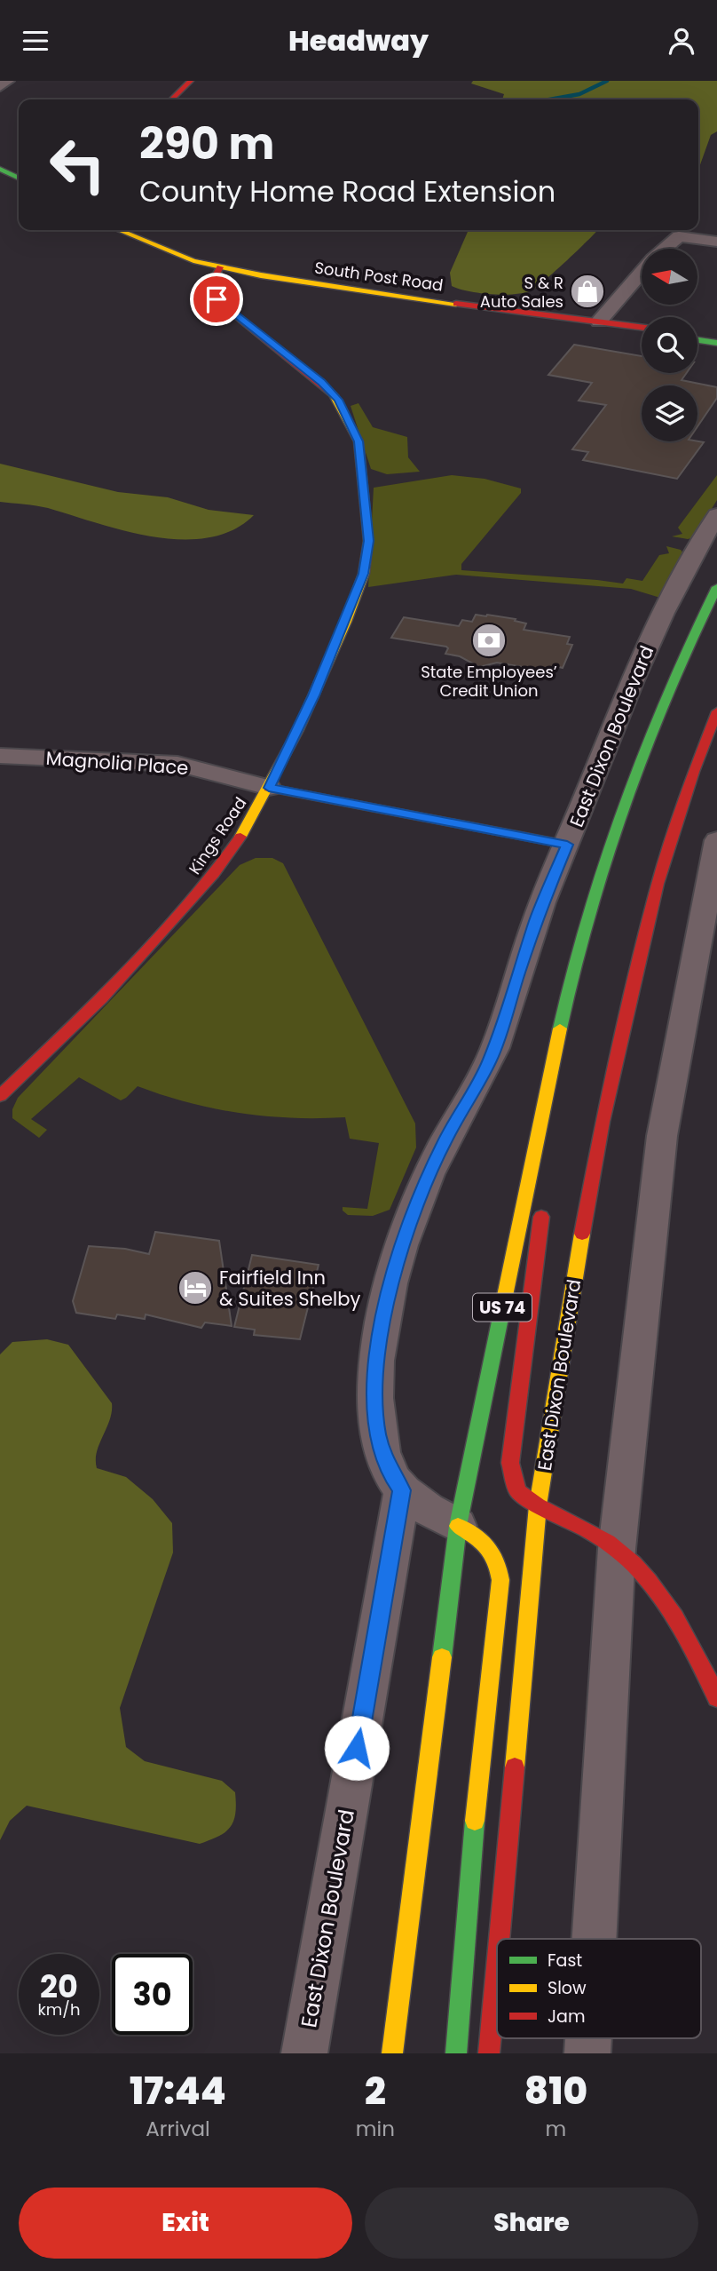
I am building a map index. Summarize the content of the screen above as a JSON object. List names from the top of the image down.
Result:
{
  "streets": {
    "main road": [
      "South Post Road",
      "East Dixon Boulevard",
      "Kings Road",
      "US 74"
    ],
    "street": ["Magnolia Place"]
  },
  "crossings": [
    ["South Post Road", "Kings Road"],
    ["Magnolia Place", "Kings Road"]
  ],
  "places": {
    "shop": ["S & R Auto Sales"],
    "bank": ["State Employees’ Credit Union"],
    "hotel": ["Fairfield Inn & Suites Shelby"]
  },
  "legend": ["Fast", "Slow", "Jam"],
  "north": "left",
  "page": {
    "header": "Headway",
    "turn": ["290 m", "County Home Road Extension"],
    "speed": "20 km/h",
    "limit": "30",
    "eta": [
      "17:44",
      "Arrival",
      "2",
      "min",
      "810",
      "m"
    ],
    "buttons": ["Exit", "Share"]
  }
}
